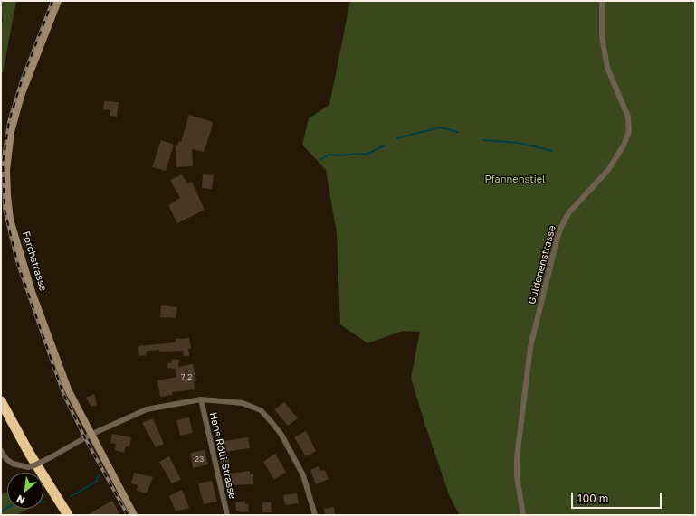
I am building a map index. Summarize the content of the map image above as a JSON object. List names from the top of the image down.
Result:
{
  "streets": {
    "main road": ["Forchstrasse"],
    "street": ["Guldenenstrasse", "Hans Rölli-Strasse"]
  },
  "parks": ["Pfannenstiel"],
  "house_numbers": ["7.2", "23"],
  "scale_bar": "100 m",
  "north": "bottom left"
}
